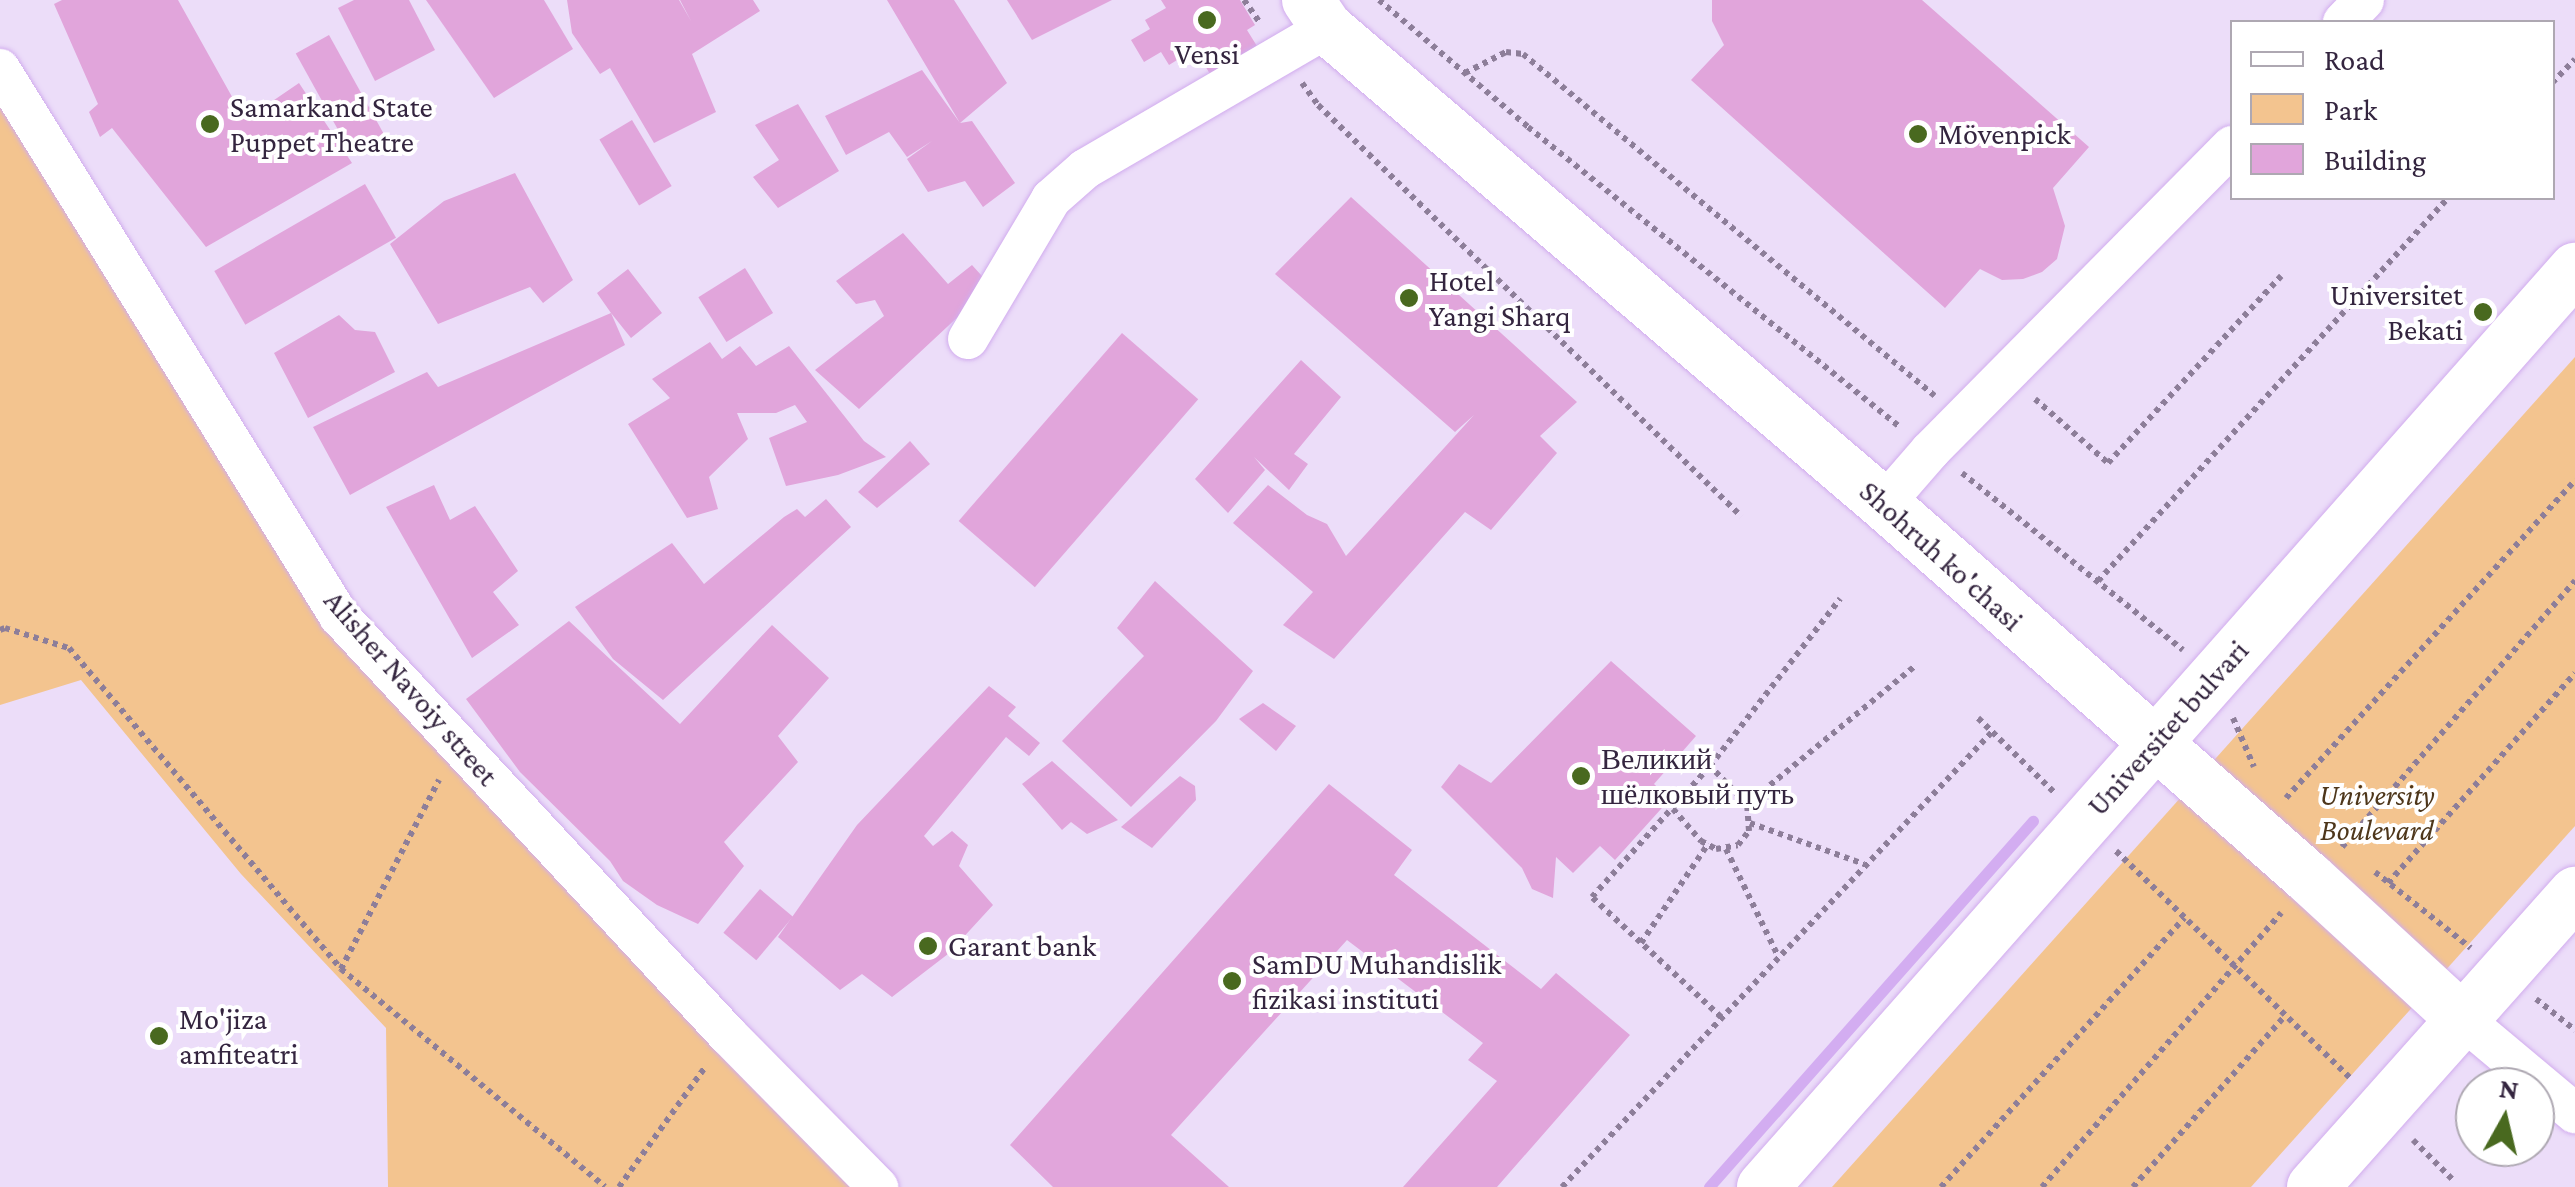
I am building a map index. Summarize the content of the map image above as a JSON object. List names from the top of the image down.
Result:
{
  "streets": {
    "main road": ["Shohruh ko'chasi", "Universitet bulvari"],
    "street": ["Alisher Navoiy street"]
  },
  "crossings": [
    ["Shohruh ko'chasi", "Universitet bulvari"]
  ],
  "parks": ["University Boulevard"],
  "places": [
    "Vensi",
    "Samarkand State Puppet Theatre",
    "Mövenpick",
    "Hotel Yangi Sharq",
    "Universitet Bekati",
    "Великий шёлковый путь",
    "Garant bank",
    "SamDU Muhandislik fizikasi instituti",
    "Mo'jiza amfiteatri"
  ],
  "legend": ["Road", "Park", "Building"],
  "north": "top"
}
